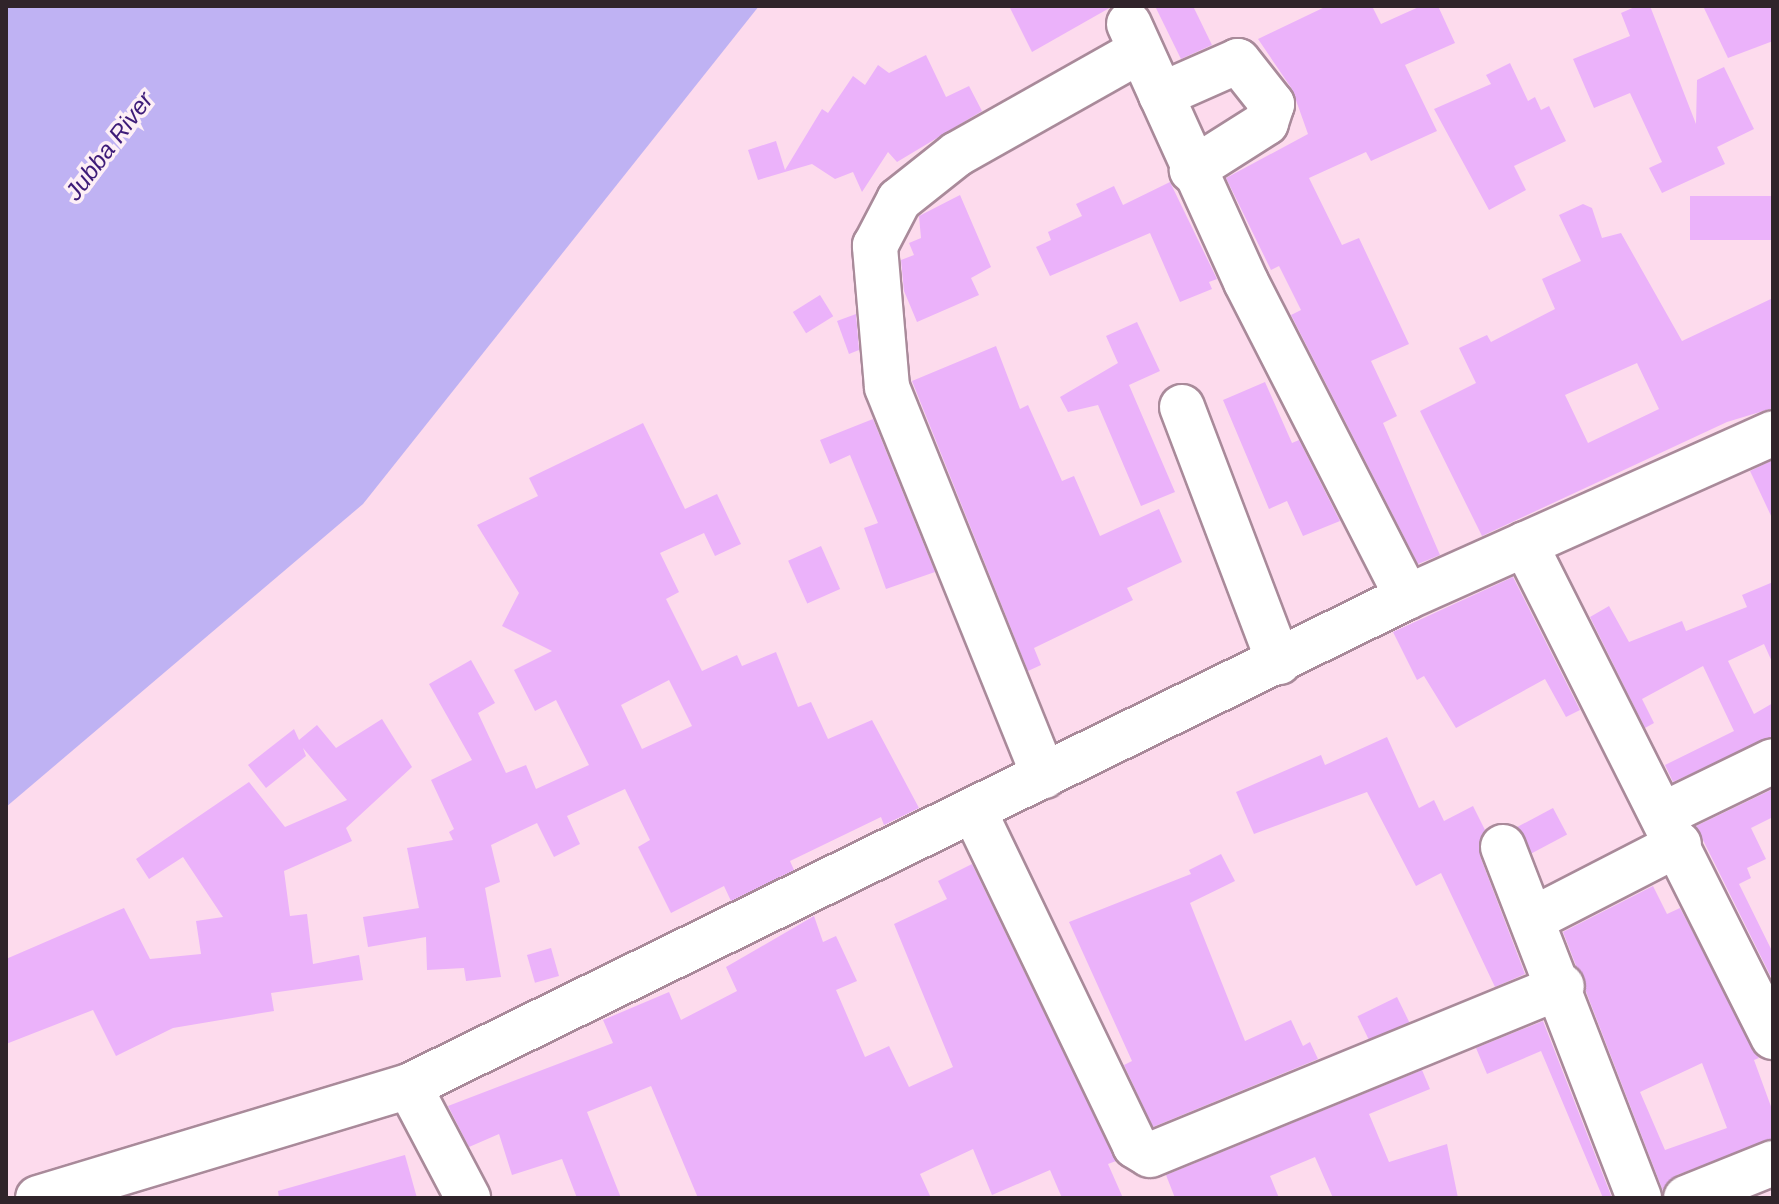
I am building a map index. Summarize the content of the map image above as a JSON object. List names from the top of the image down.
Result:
{
  "water": ["Jubba River"]
}
